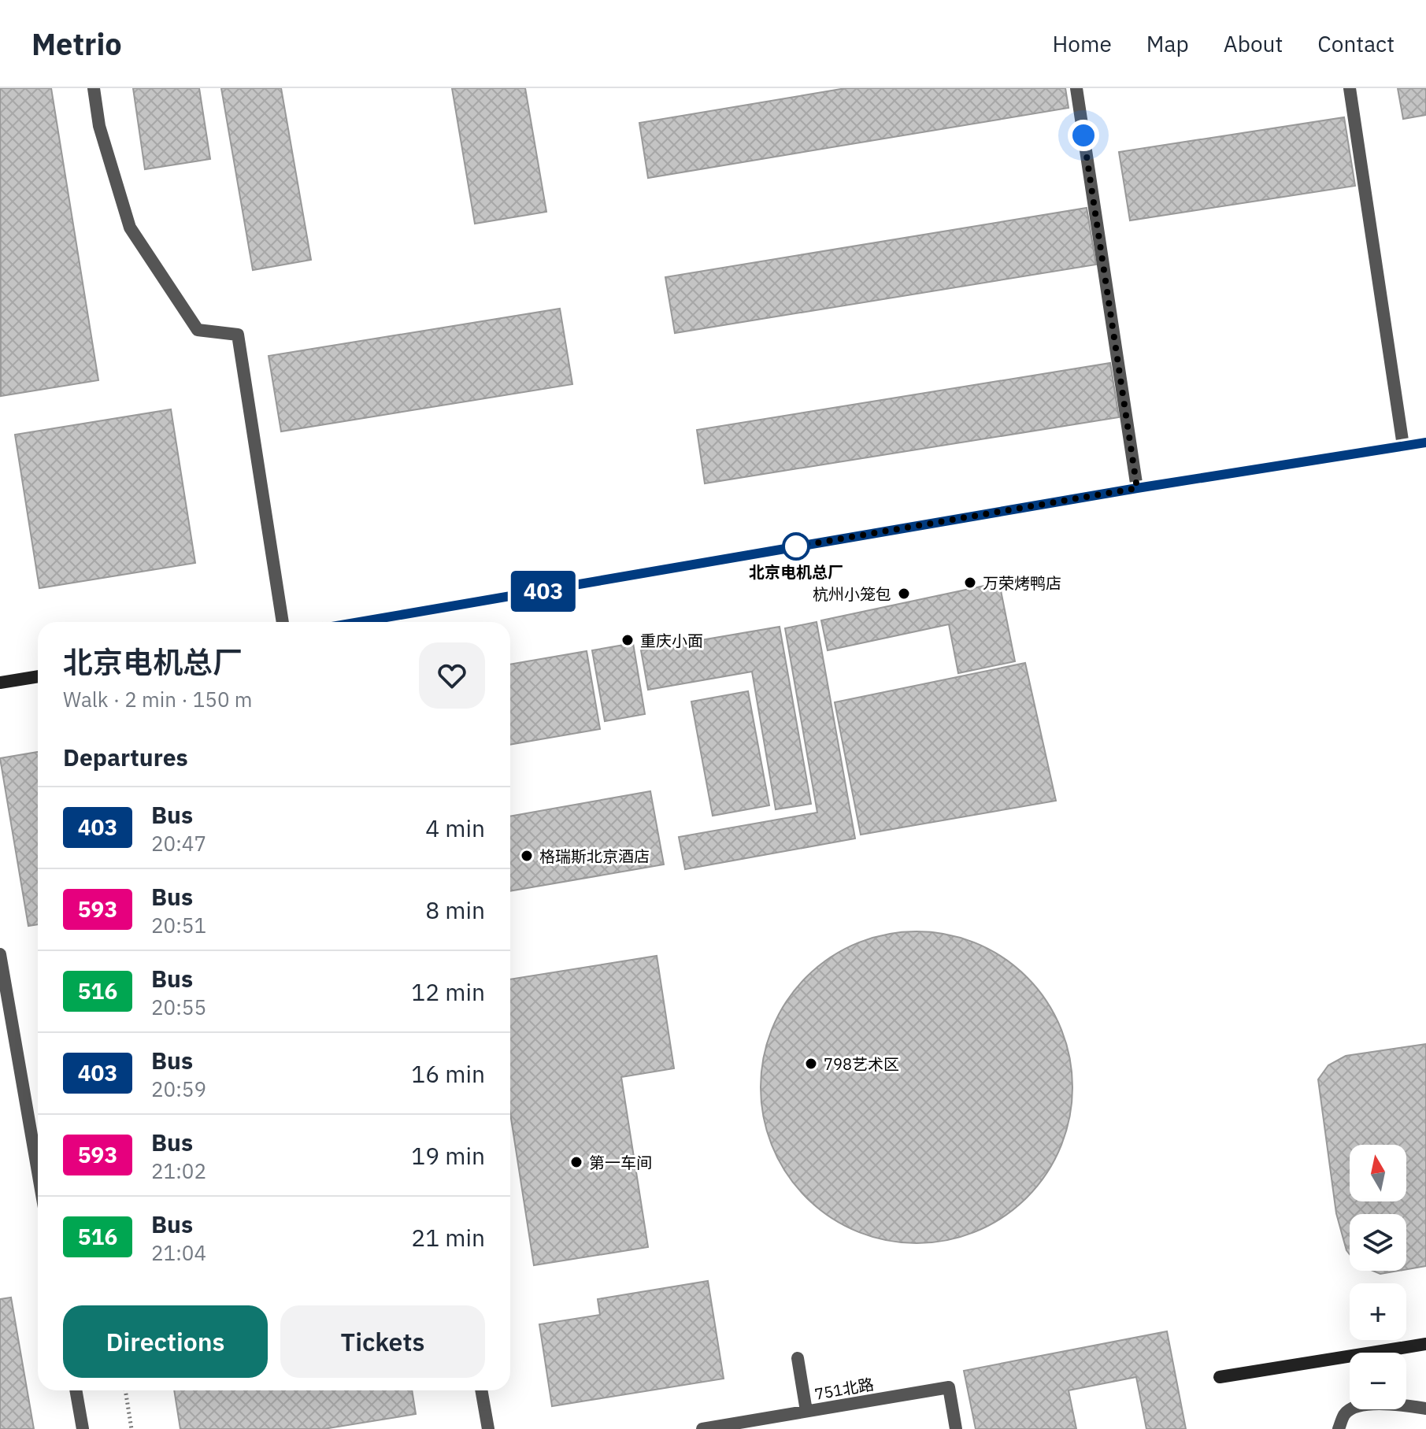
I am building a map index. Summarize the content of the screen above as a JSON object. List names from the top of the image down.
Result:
{
  "streets": {
    "street": ["751北路"]
  },
  "places": [
    "北京电机总厂",
    "万荣烤鸭店",
    "杭州小笼包",
    "重庆小面",
    "格瑞斯北京酒店",
    "798艺术区",
    "第一车间"
  ],
  "lines": ["bus line 403"],
  "north": "top",
  "page": {
    "header": "Metrio",
    "nav": [
      "Home",
      "Map",
      "About",
      "Contact"
    ],
    "on_map": "403",
    "heading": [
      ["北京电机总厂", "Walk · 2 min · 150 m"],
      "Departures"
    ],
    "list": [
      {
        "mark": "403",
        "name": "Bus",
        "note": "20:47",
        "value": "4 min"
      },
      {
        "mark": "593",
        "name": "Bus",
        "note": "20:51",
        "value": "8 min"
      },
      {
        "mark": "516",
        "name": "Bus",
        "note": "20:55",
        "value": "12 min"
      },
      {
        "mark": "403",
        "name": "Bus",
        "note": "20:59",
        "value": "16 min"
      },
      {
        "mark": "593",
        "name": "Bus",
        "note": "21:02",
        "value": "19 min"
      },
      {
        "mark": "516",
        "name": "Bus",
        "note": "21:04",
        "value": "21 min"
      }
    ],
    "map_buttons": ["+", "−"],
    "buttons": ["Directions", "Tickets"]
  }
}
